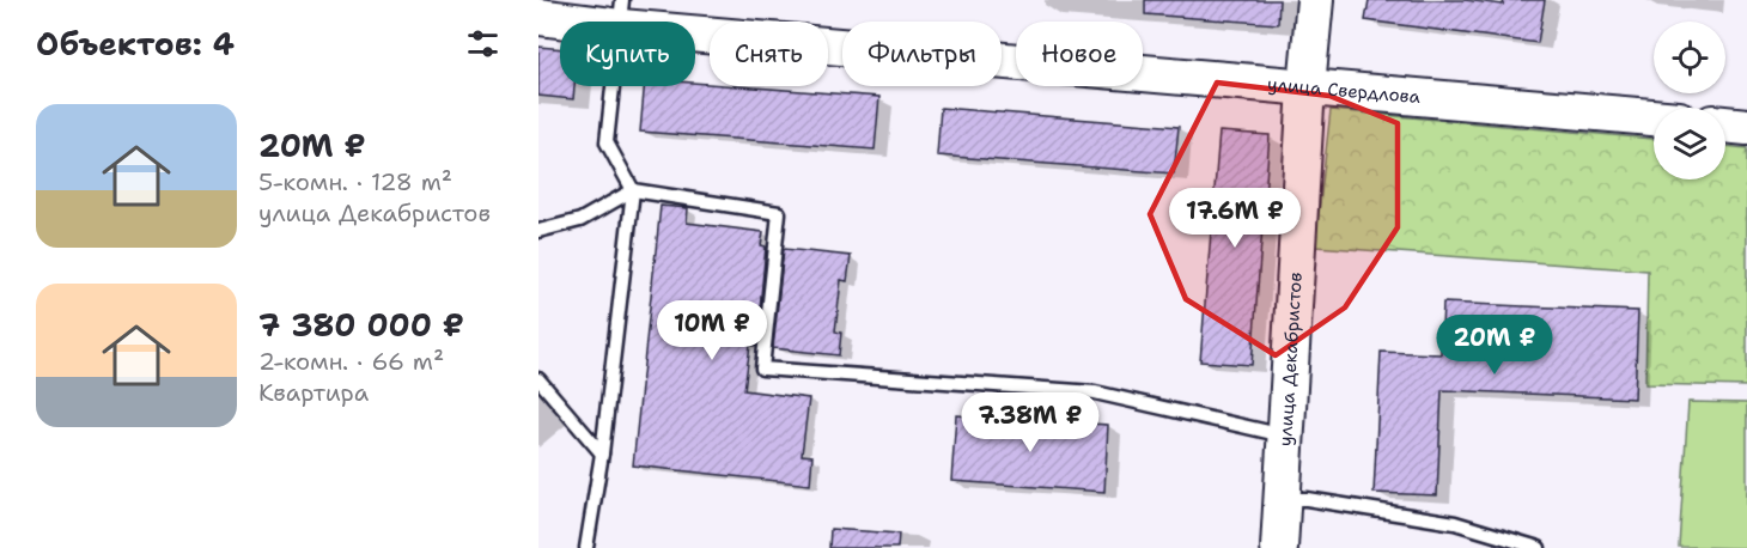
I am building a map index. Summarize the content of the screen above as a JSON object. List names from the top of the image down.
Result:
{
  "streets": {
    "main road": ["улица Свердлова", "улица Декабристов"]
  },
  "crossings": [
    ["улица Свердлова", "улица Декабристов"]
  ],
  "page": {
    "heading": "Объектов: 4",
    "chip": [
      "Купить",
      "Снять",
      "Фильтры",
      "Новое"
    ],
    "list": [
      {
        "name": "20M ₽",
        "note": "5-комн. · 128 m² · улица Декабристов"
      },
      {
        "name": "7 380 000 ₽",
        "note": "2-комн. · 66 m² · Квартира"
      }
    ],
    "price": [
      "17.6M ₽",
      "10M ₽",
      "20M ₽",
      "7.38M ₽"
    ]
  }
}
